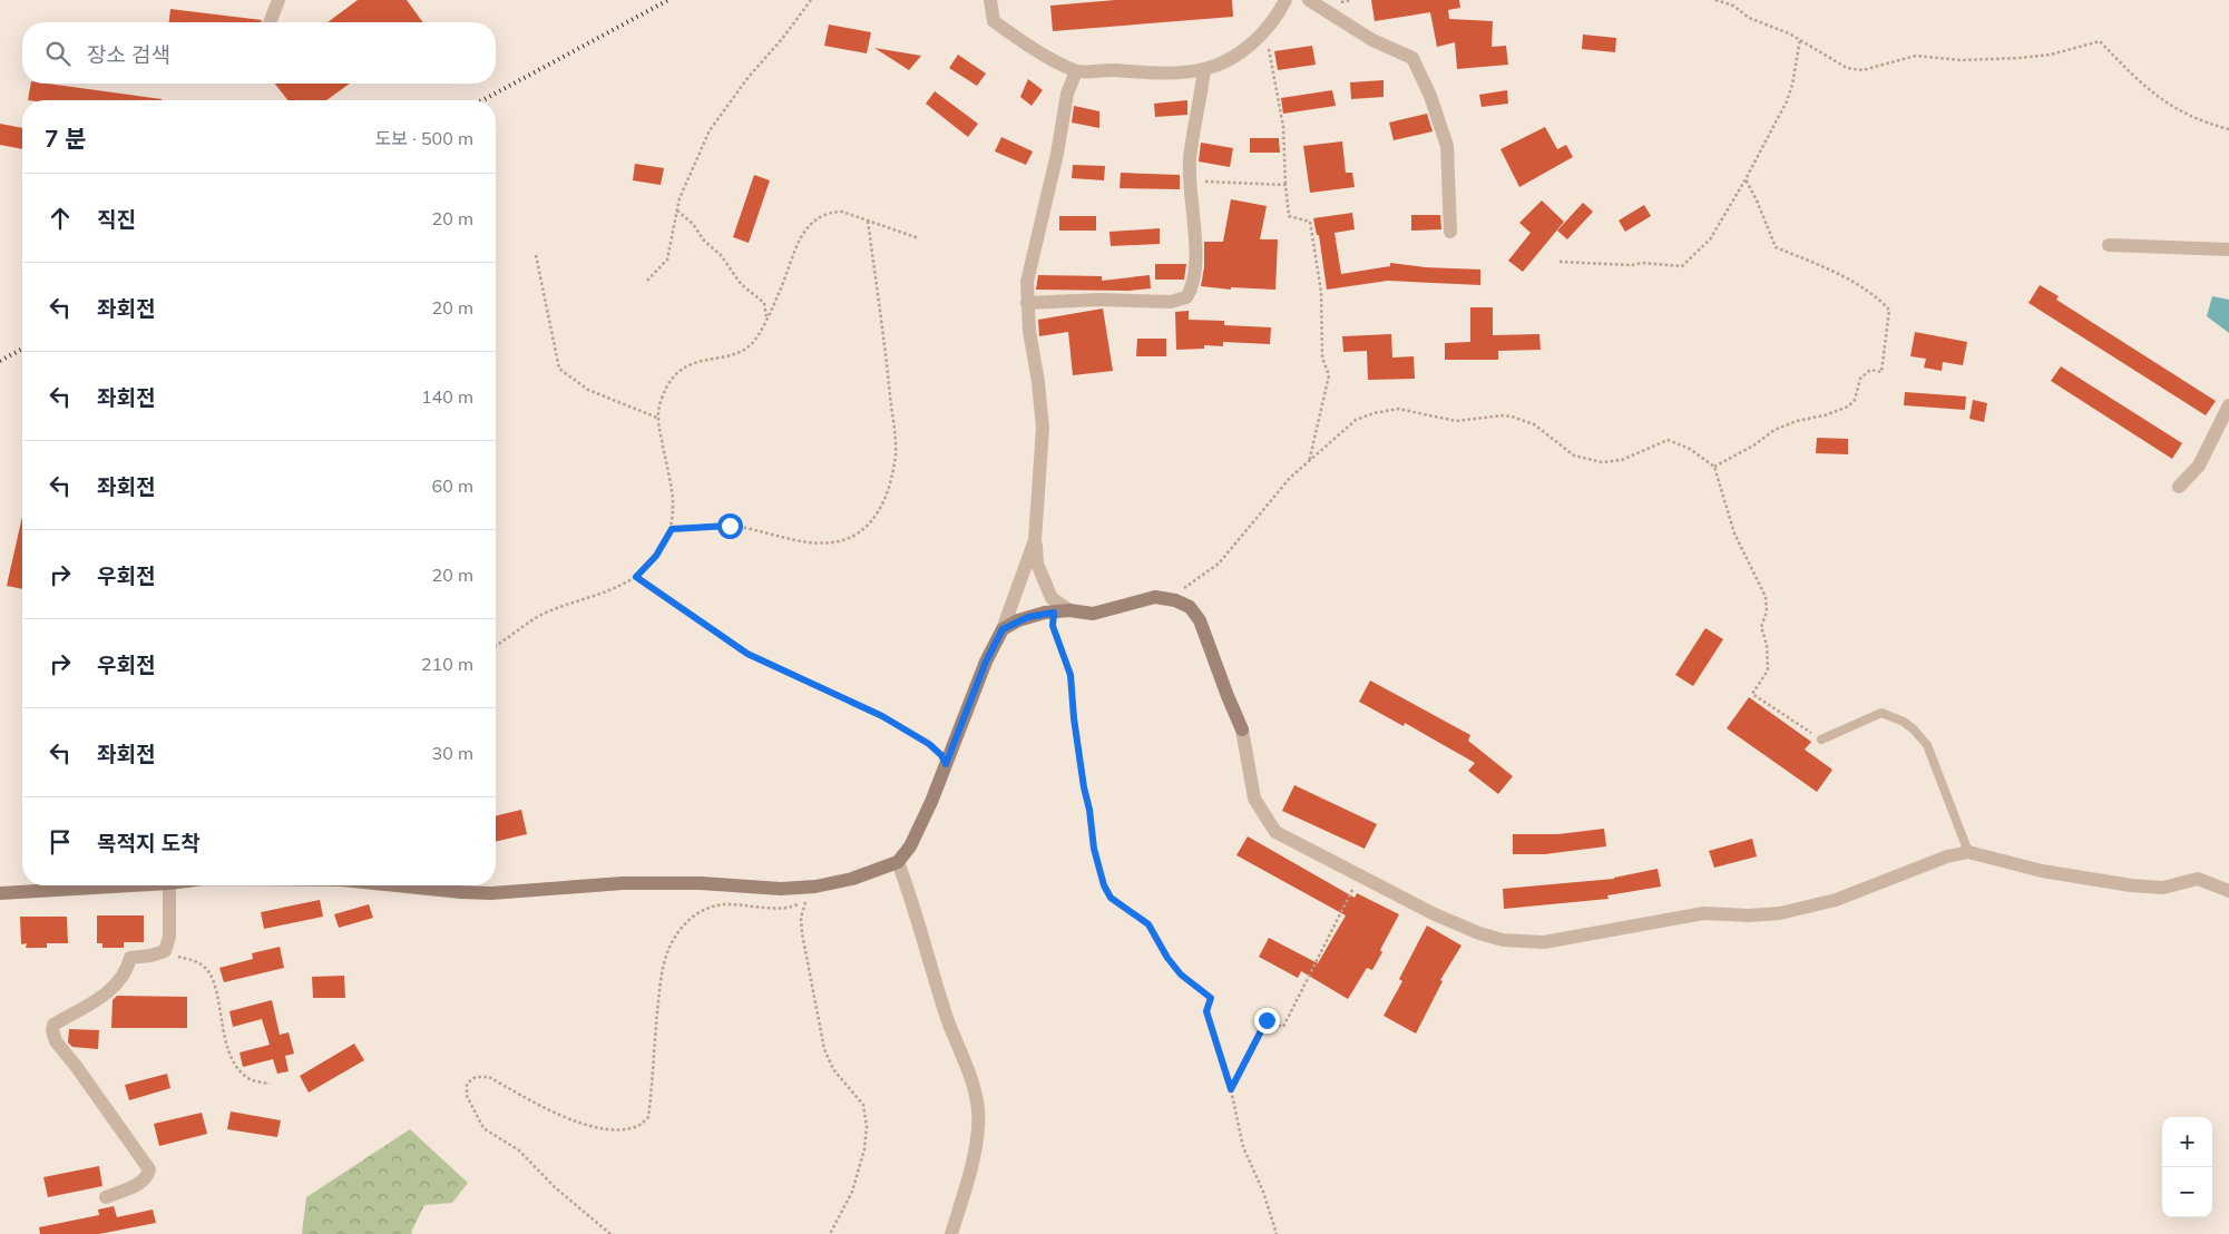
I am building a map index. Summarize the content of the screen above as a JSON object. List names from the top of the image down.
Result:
{
  "page": {
    "search": "장소 검색",
    "heading": ["7 분", "도보 · 500 m"],
    "list": [
      ["직진", "20 m"],
      ["좌회전", "20 m"],
      ["좌회전", "140 m"],
      ["좌회전", "60 m"],
      ["우회전", "20 m"],
      ["우회전", "210 m"],
      ["좌회전", "30 m"],
      "목적지 도착"
    ],
    "map_buttons": ["+", "−"]
  }
}
